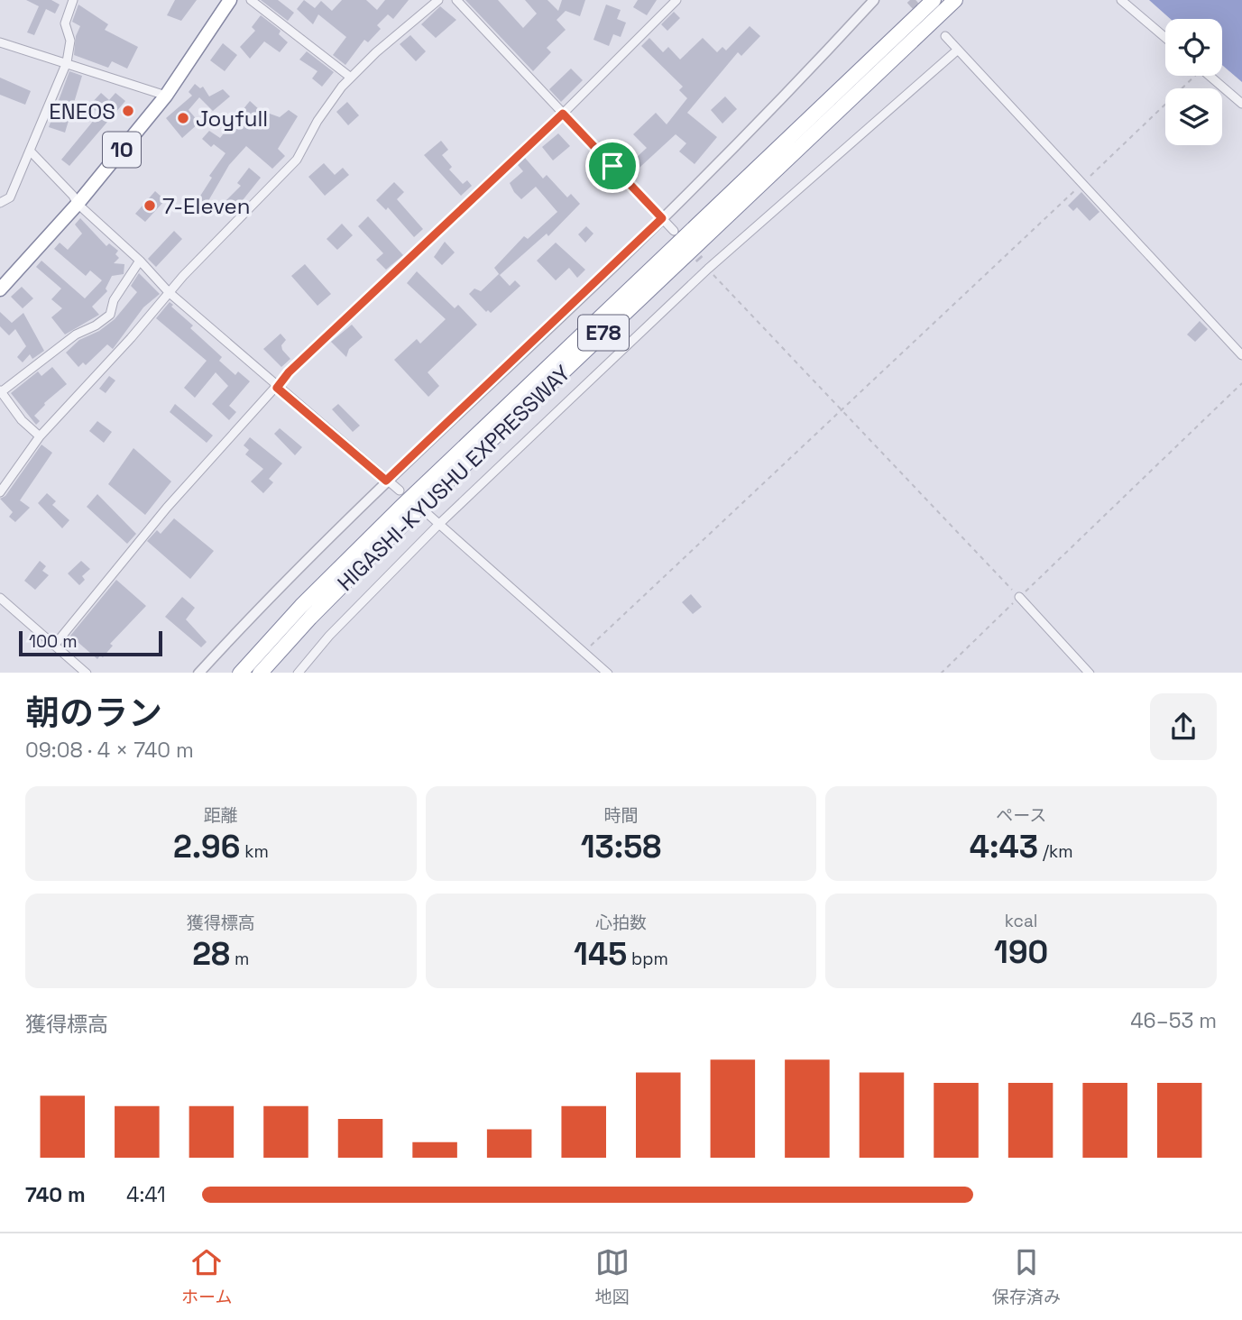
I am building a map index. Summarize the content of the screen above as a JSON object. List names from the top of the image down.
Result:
{
  "streets": {
    "highway": ["10", "E78", "HIGASHI-KYUSHU EXPRESSWAY"]
  },
  "places": ["ENEOS", "Joyfull", "7-Eleven"],
  "scale_bar": "100 m",
  "page": {
    "scale": "100 m",
    "heading": ["朝のラン", "09:08 · 4 × 740 m"],
    "stats": [
      ["距離", "2.96 km"],
      ["時間", "13:58"],
      ["ペース", "4:43 /km"],
      ["獲得標高", "28 m"],
      ["心拍数", "145 bpm"],
      ["kcal", "190"]
    ],
    "chart": ["獲得標高", "46–53 m"],
    "list": [
      {
        "name": "740 m",
        "note": "4:41"
      }
    ],
    "tabs": ["ホーム", "地図", "保存済み"]
  }
}
